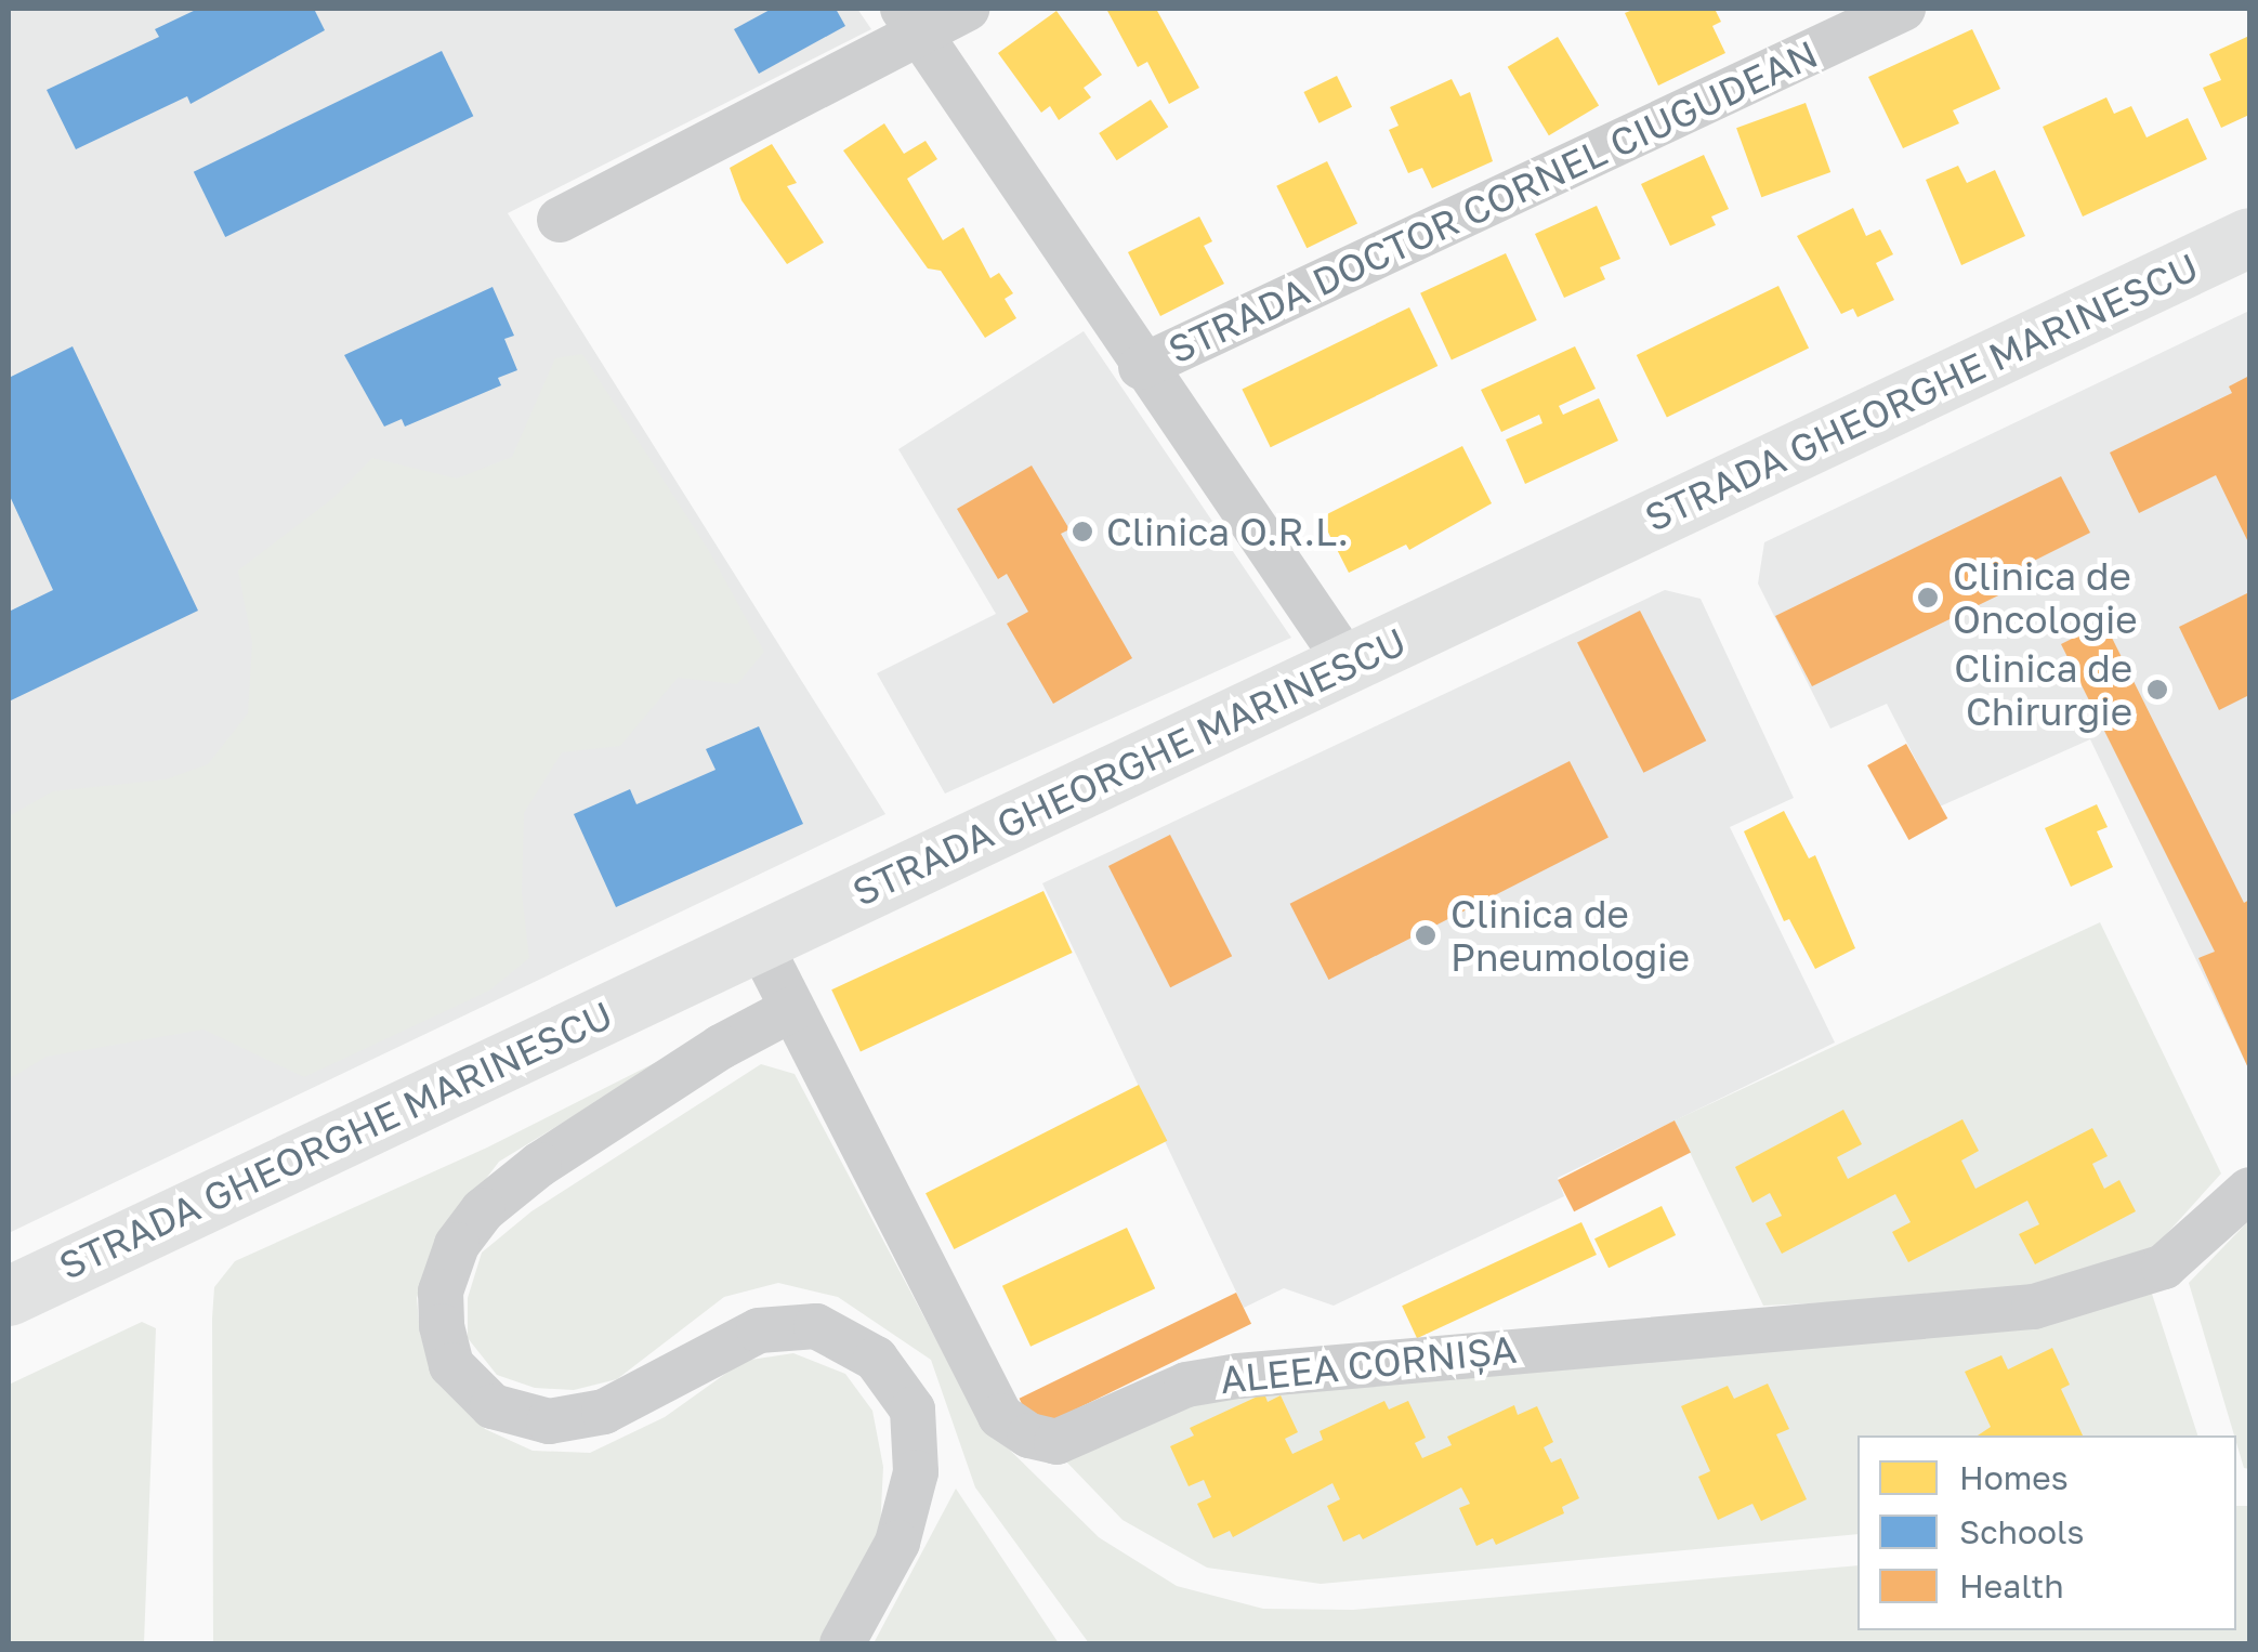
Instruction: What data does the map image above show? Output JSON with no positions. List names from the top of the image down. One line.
{"streets":{"main road":["STRADA GHEORGHE MARINESCU"],"street":["STRADA DOCTOR CORNEL CIUGUDEAN","ALEEA CORNIȘA"]},"crossings":[["STRADA GHEORGHE MARINESCU","ALEEA CORNIȘA"]],"places":["Clinica O.R.L.","Clinica de Oncologie","Clinica de Chirurgie","Clinica de Pneumologie"],"legend":["Homes","Schools","Health"]}
